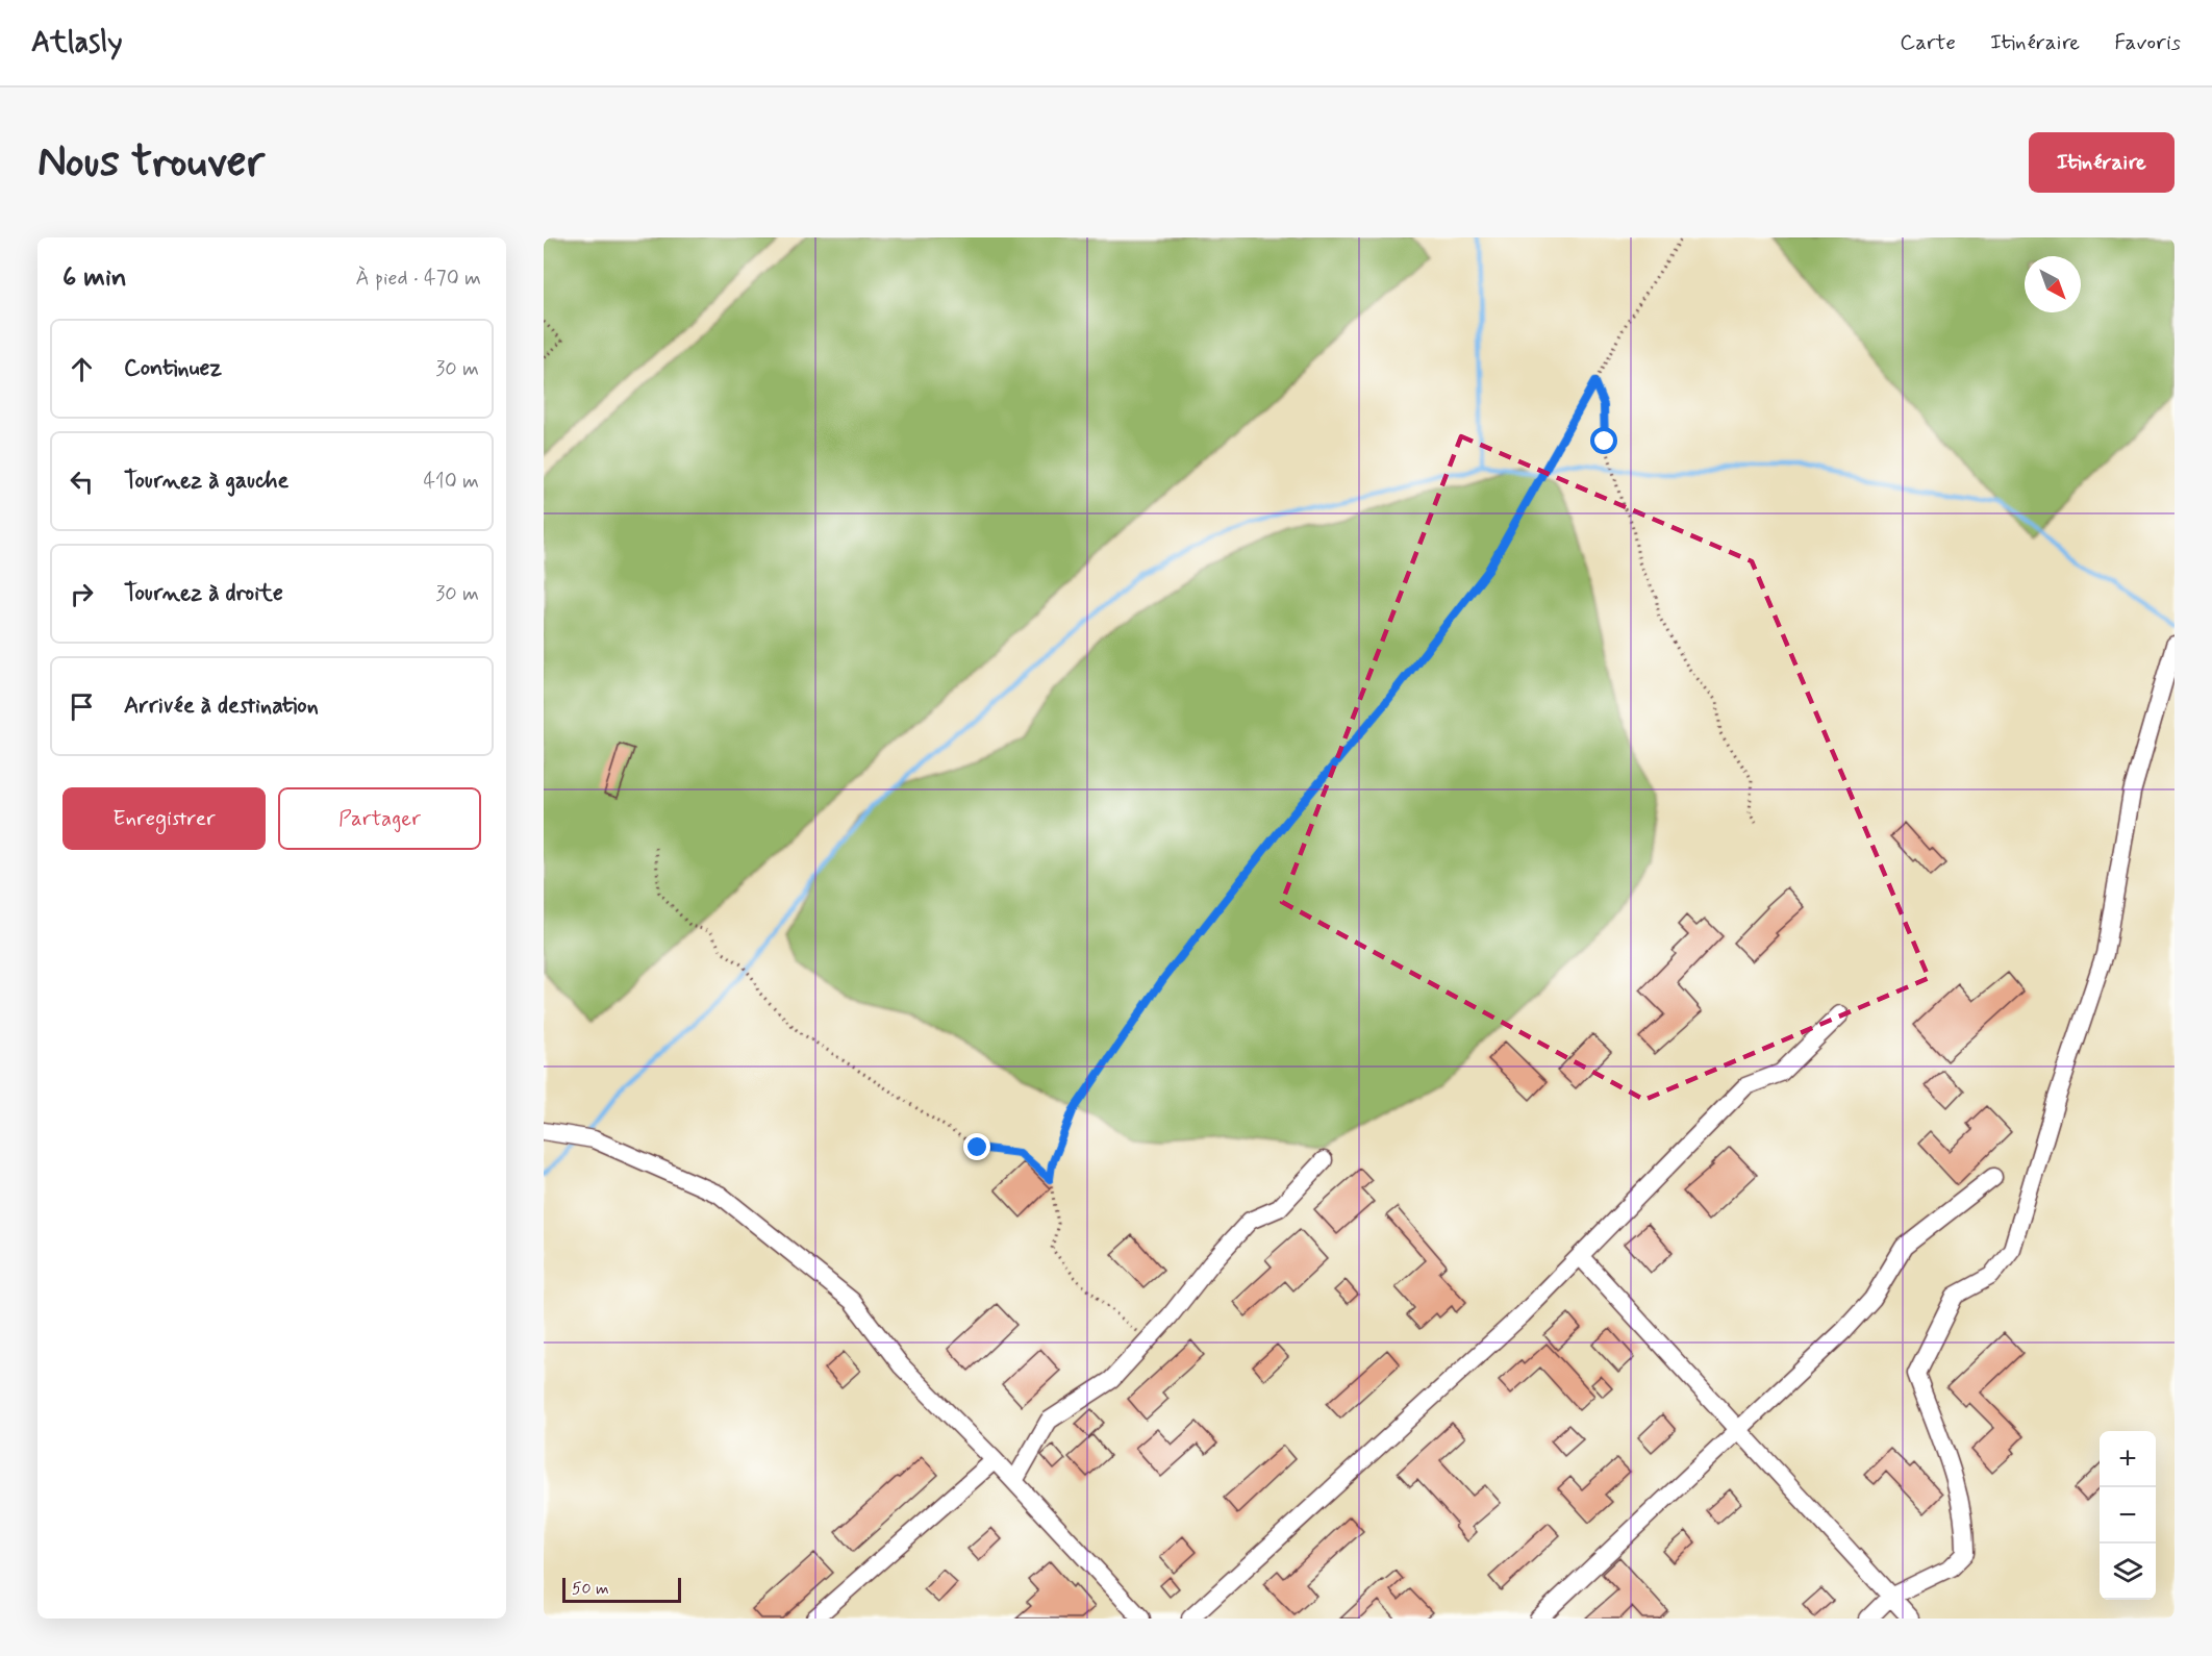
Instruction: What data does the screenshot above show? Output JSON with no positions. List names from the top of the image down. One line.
{"scale_bar":"50 m","north":"bottom right","page":{"header":"Atlasly","nav":["Carte","Itinéraire","Favoris"],"buttons":["Itinéraire",["Enregistrer","Partager"]],"title":"Nous trouver","heading":["6 min","À pied · 470 m"],"list":[["Continuez","30 m"],["Tournez à gauche","410 m"],["Tournez à droite","30 m"],"Arrivée à destination"],"map_buttons":["+","−"],"scale":"50 m"}}
